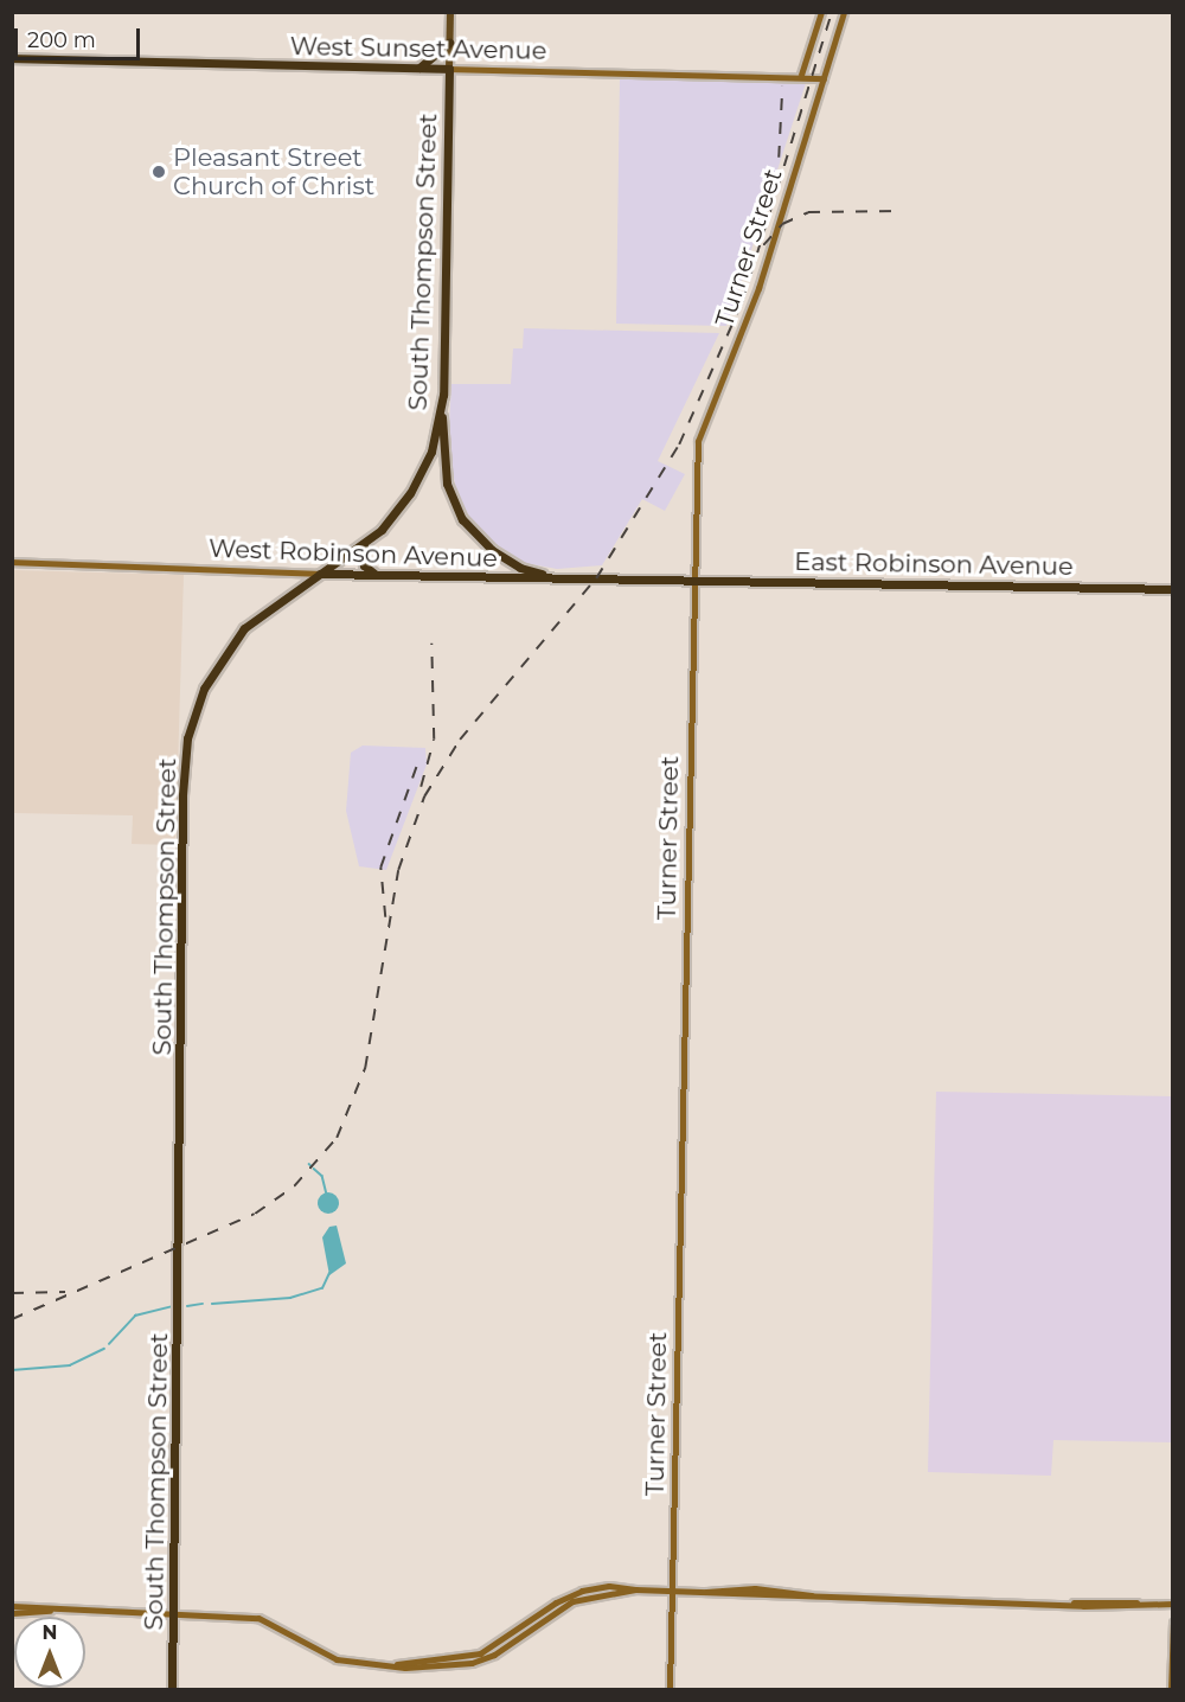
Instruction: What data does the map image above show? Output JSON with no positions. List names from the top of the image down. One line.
{"streets":{"highway":["West Sunset Avenue","South Thompson Street","West Robinson Avenue","East Robinson Avenue"],"street":["Turner Street"]},"crossings":[["West Sunset Avenue","Turner Street"],["West Sunset Avenue","South Thompson Street"],["Turner Street","West Robinson Avenue"],["Turner Street","East Robinson Avenue"],["South Thompson Street","West Robinson Avenue"],["West Robinson Avenue","East Robinson Avenue"]],"places":["Pleasant Street Church of Christ"],"scale_bar":"200 m","north":"top"}
